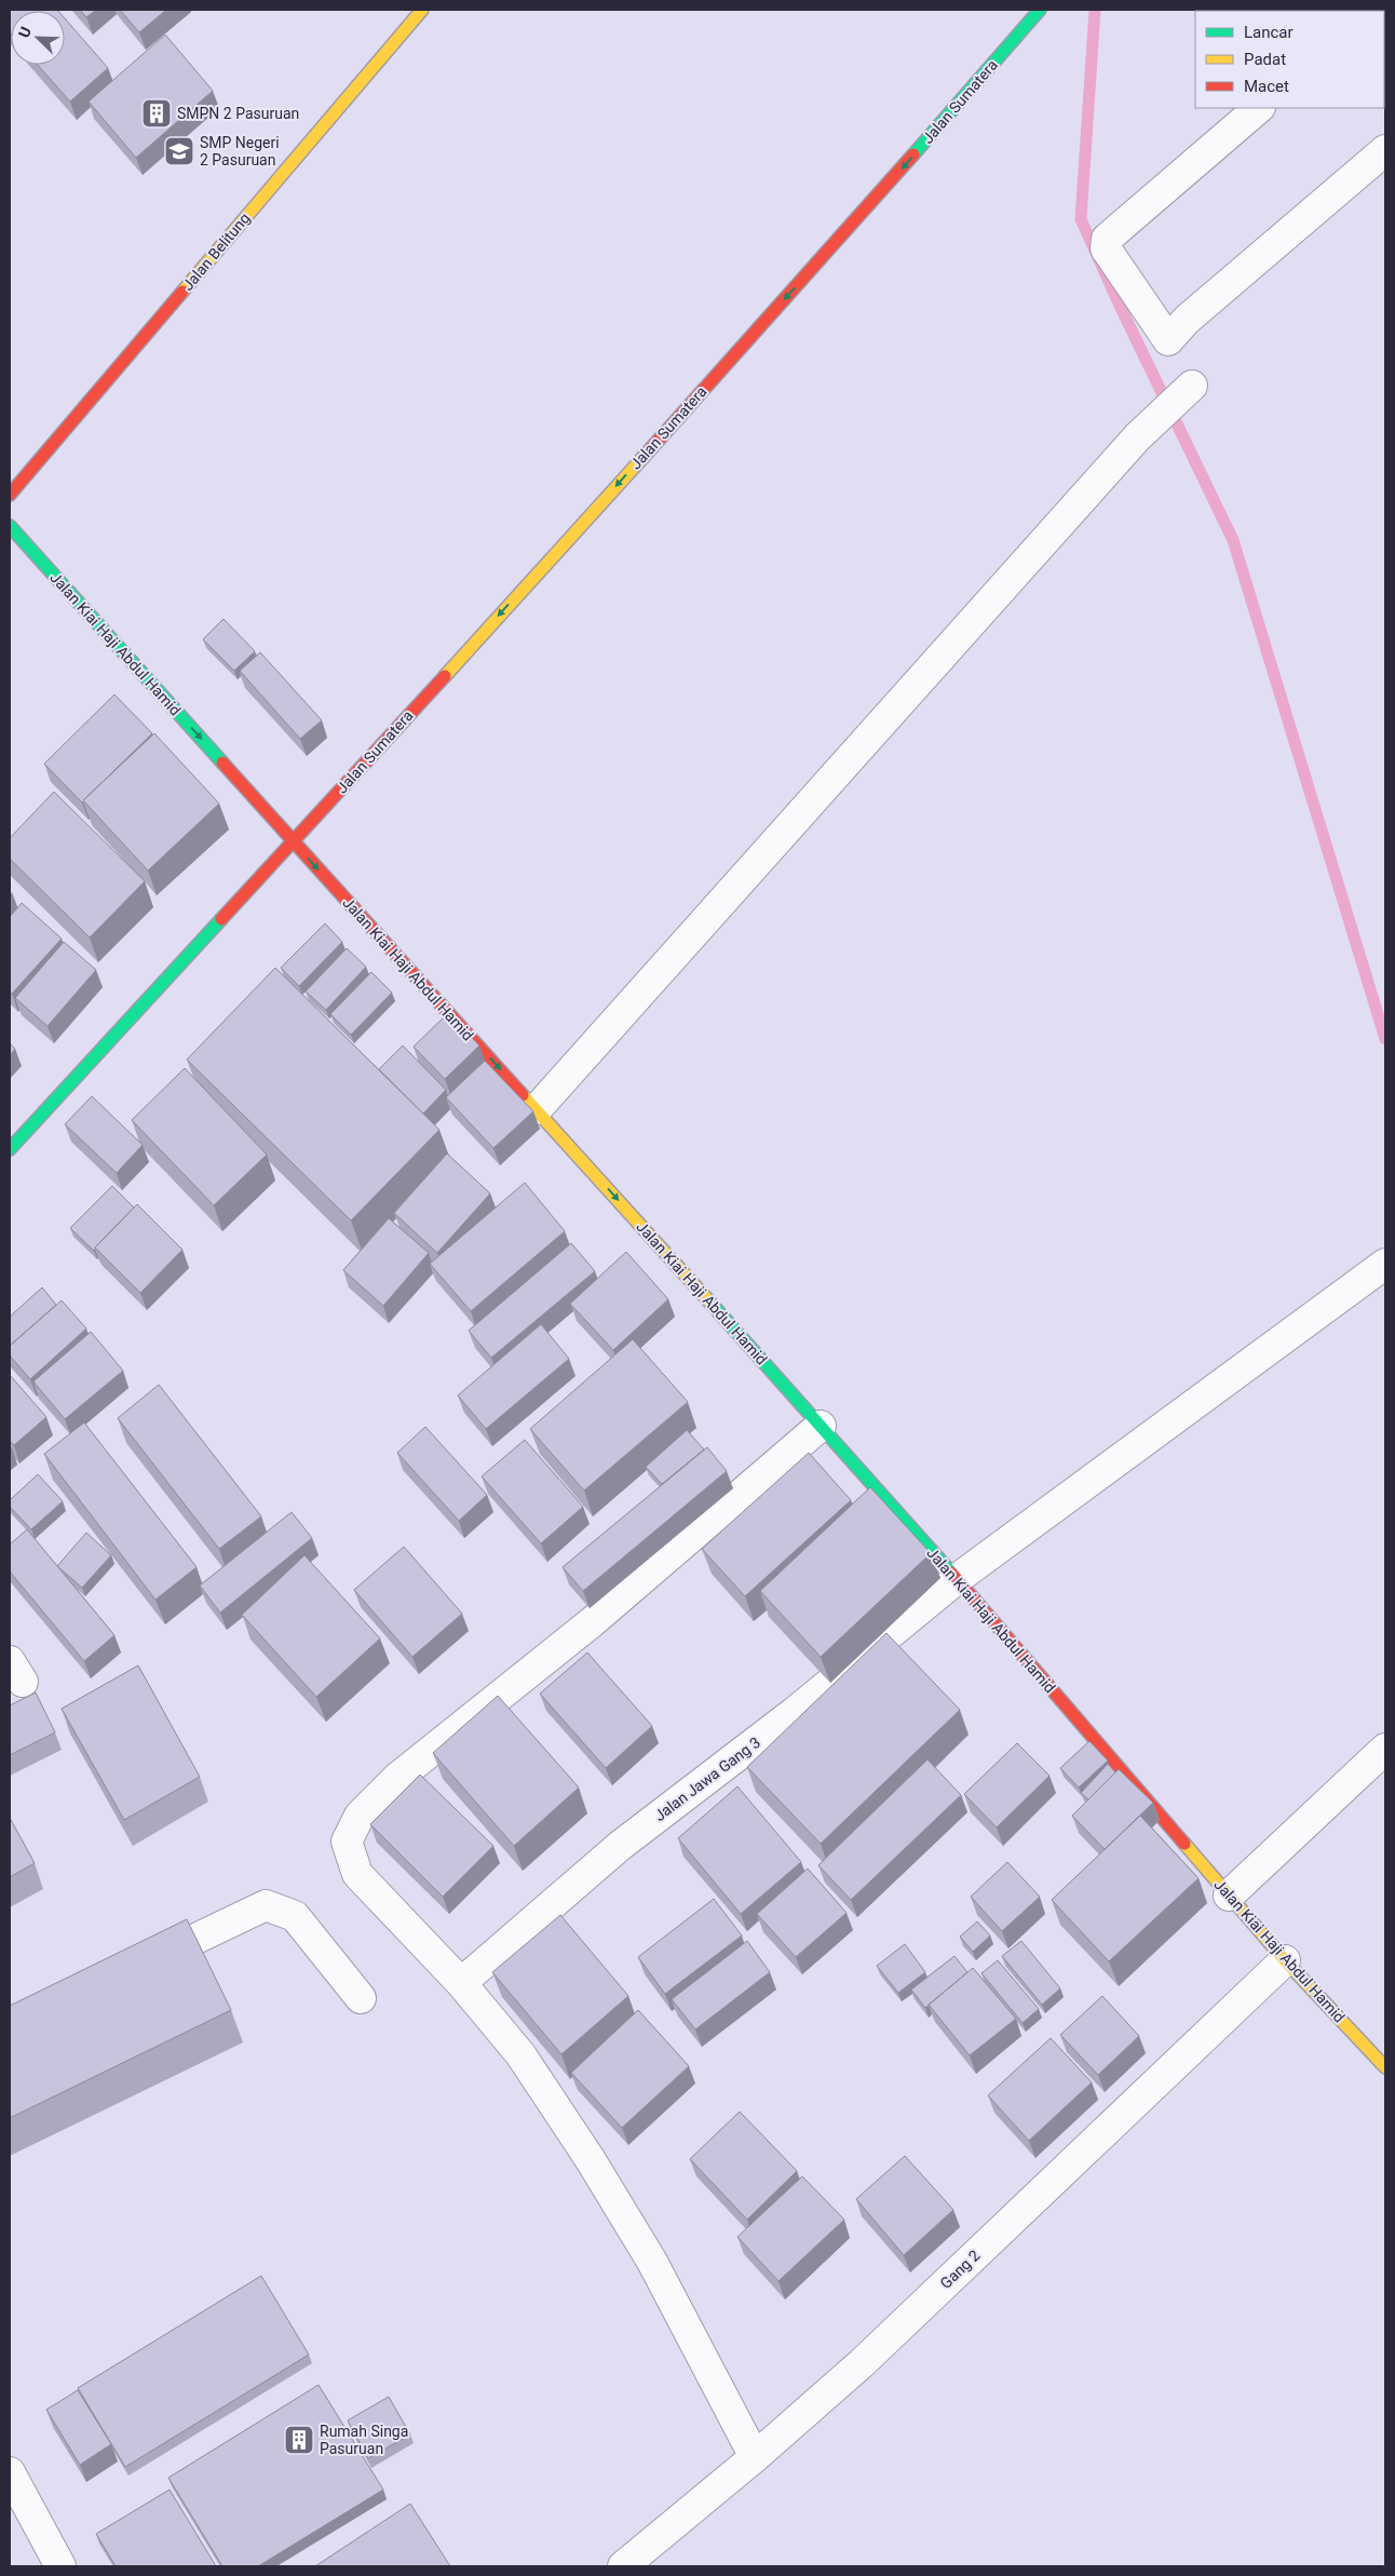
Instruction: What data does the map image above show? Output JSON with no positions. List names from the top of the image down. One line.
{"streets":{"street":["Jalan Sumatera","Jalan Belitung","Jalan Kiai Haji Abdul Hamid","Jalan Jawa Gang 3","Gang 2"]},"crossings":[["Jalan Sumatera","Jalan Kiai Haji Abdul Hamid"],["Jalan Kiai Haji Abdul Hamid","Jalan Jawa Gang 3"],["Jalan Kiai Haji Abdul Hamid","Gang 2"]],"one_way":["Jalan Sumatera","Jalan Kiai Haji Abdul Hamid"],"places":{"building":["SMPN 2 Pasuruan","Rumah Singa Pasuruan"],"school or university":["SMP Negeri 2 Pasuruan"]},"legend":["Lancar","Padat","Macet"],"north":"top left"}
